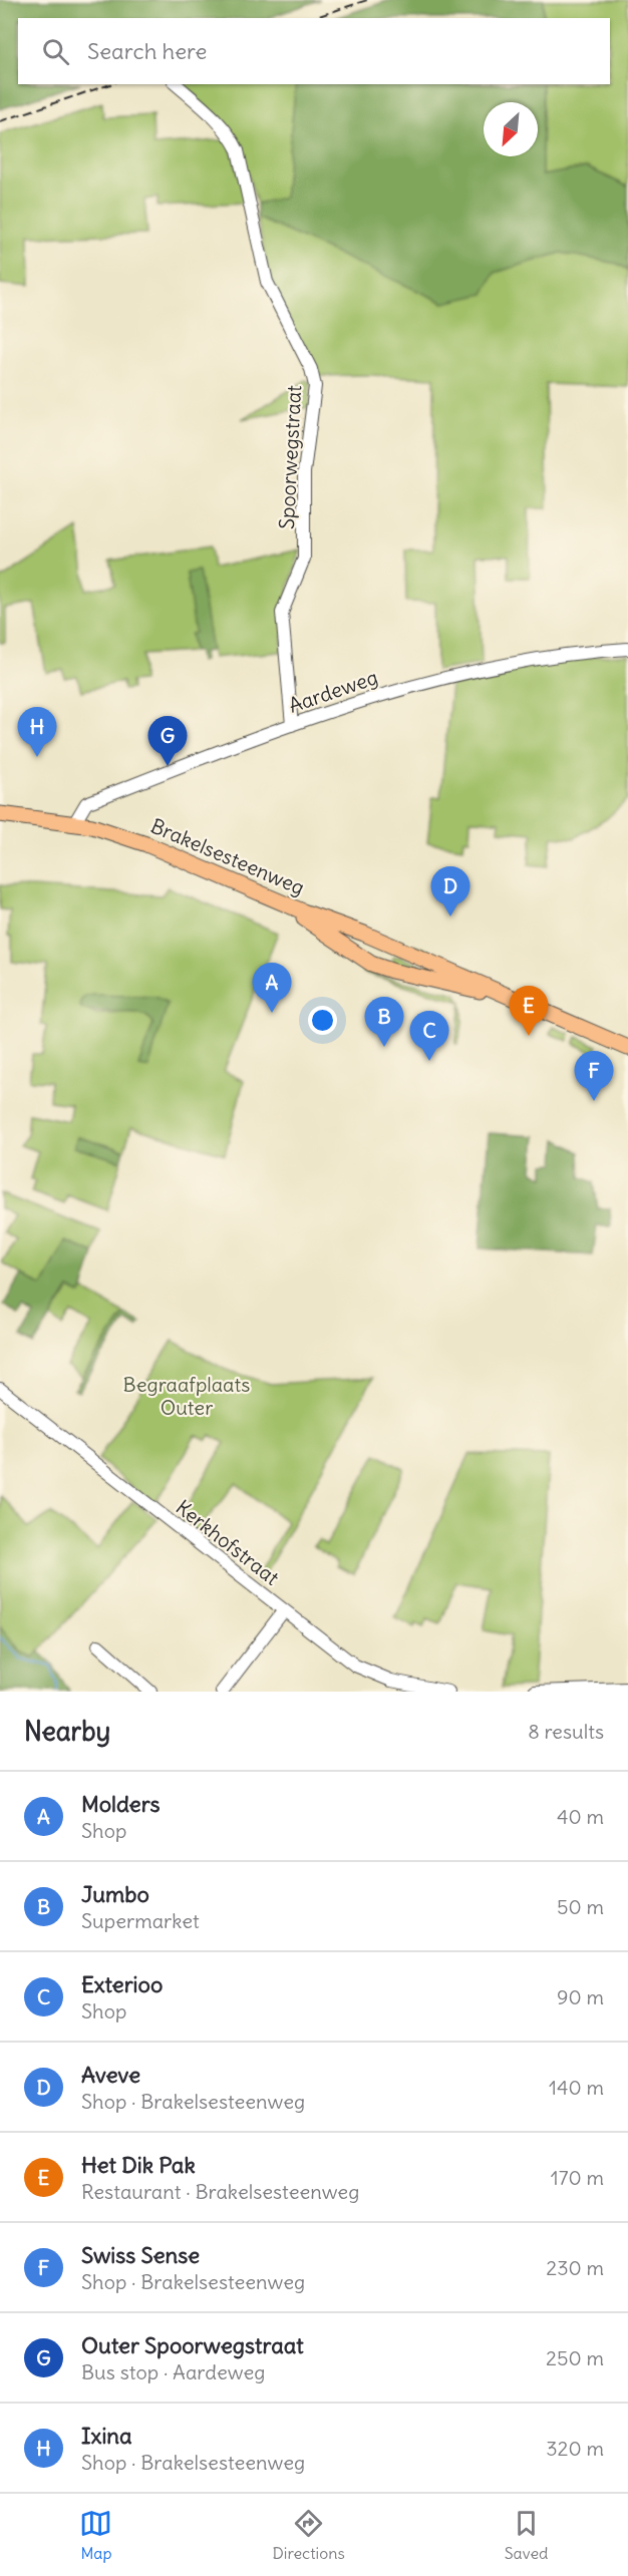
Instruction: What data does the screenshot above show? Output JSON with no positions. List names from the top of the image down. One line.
{"streets":{"main road":["Brakelsesteenweg"],"street":["Spoorwegstraat","Aardeweg","Kerkhofstraat"]},"crossings":[["Spoorwegstraat","Aardeweg"],["Aardeweg","Brakelsesteenweg"]],"parks":["Begraafplaats Outer"],"north":"bottom left","page":{"search":"Search here","pins":["H","G","D","A","E","B","C","F"],"heading":["Nearby","8 results"],"list":[{"mark":"A","name":"Molders","note":"Shop","value":"40 m"},{"mark":"B","name":"Jumbo","note":"Supermarket","value":"50 m"},{"mark":"C","name":"Exterioo","note":"Shop","value":"90 m"},{"mark":"D","name":"Aveve","note":"Shop · Brakelsesteenweg","value":"140 m"},{"mark":"E","name":"Het Dik Pak","note":"Restaurant · Brakelsesteenweg","value":"170 m"},{"mark":"F","name":"Swiss Sense","note":"Shop · Brakelsesteenweg","value":"230 m"},{"mark":"G","name":"Outer Spoorwegstraat","note":"Bus stop · Aardeweg","value":"250 m"},{"mark":"H","name":"Ixina","note":"Shop · Brakelsesteenweg","value":"320 m"}],"nav":["Map","Directions","Saved"]}}
